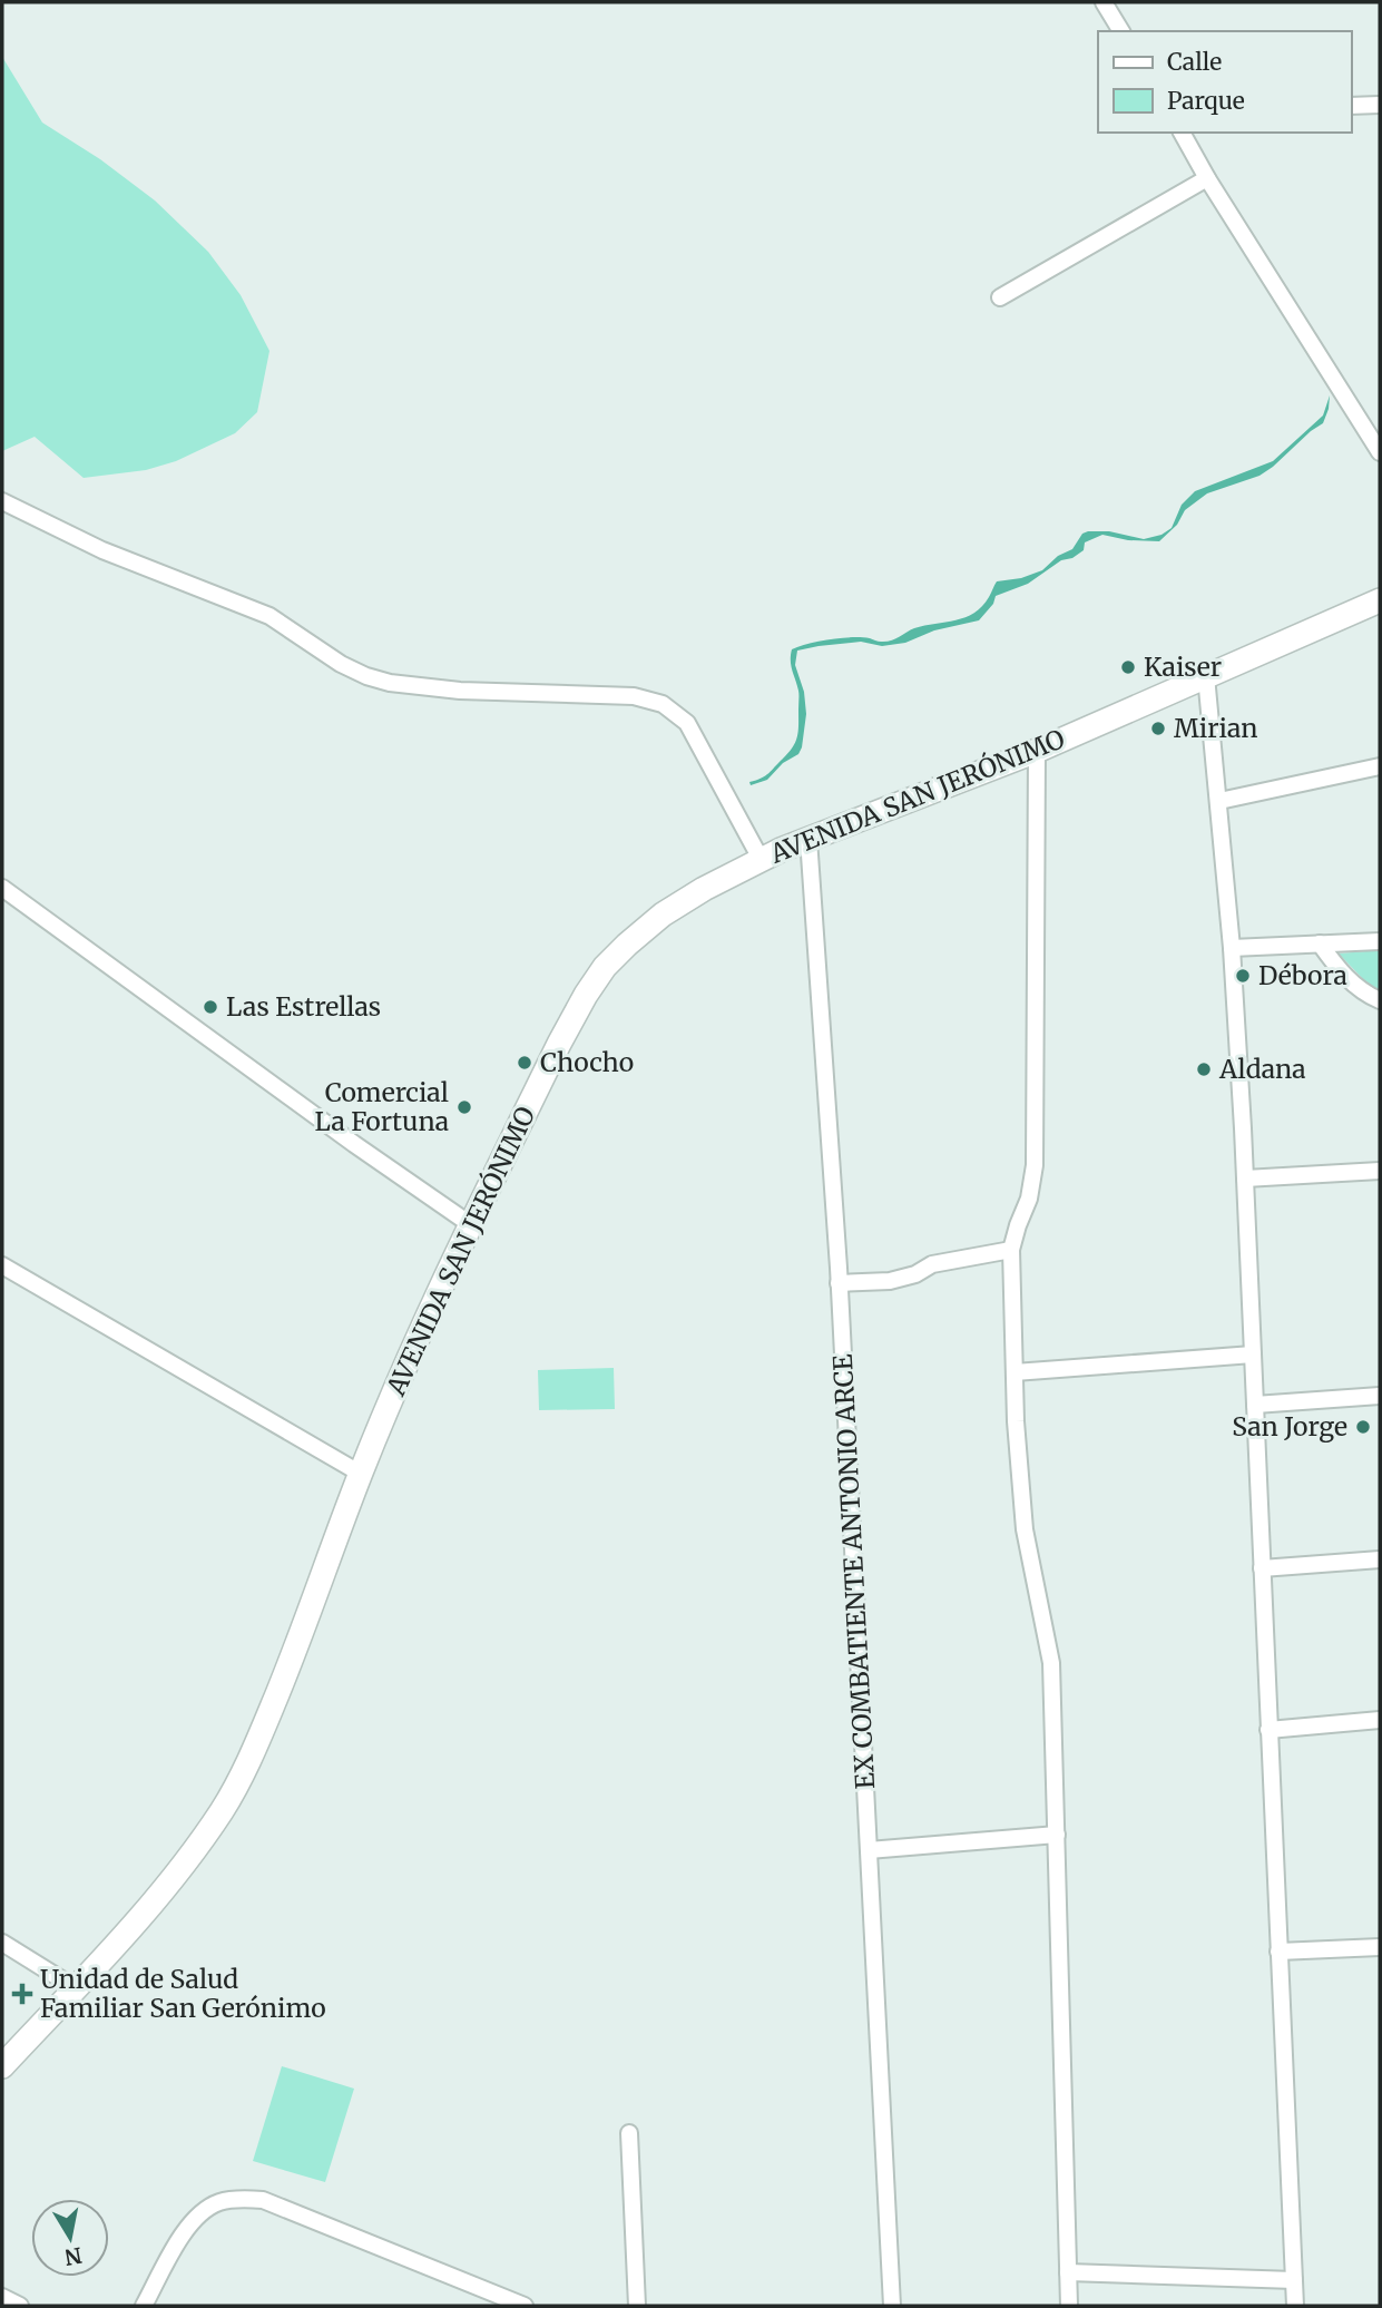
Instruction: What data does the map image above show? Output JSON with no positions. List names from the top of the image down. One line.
{"streets":{"street":["AVENIDA SAN JERÓNIMO","EX COMBATIENTE ANTONIO ARCE"]},"crossings":[["AVENIDA SAN JERÓNIMO","EX COMBATIENTE ANTONIO ARCE"]],"places":{"other":["Kaiser","Mirian","Débora","Las Estrellas","Chocho","Aldana","Comercial La Fortuna","San Jorge"],"health":["Unidad de Salud Familiar San Gerónimo"]},"legend":["Calle","Parque"],"north":"bottom"}
